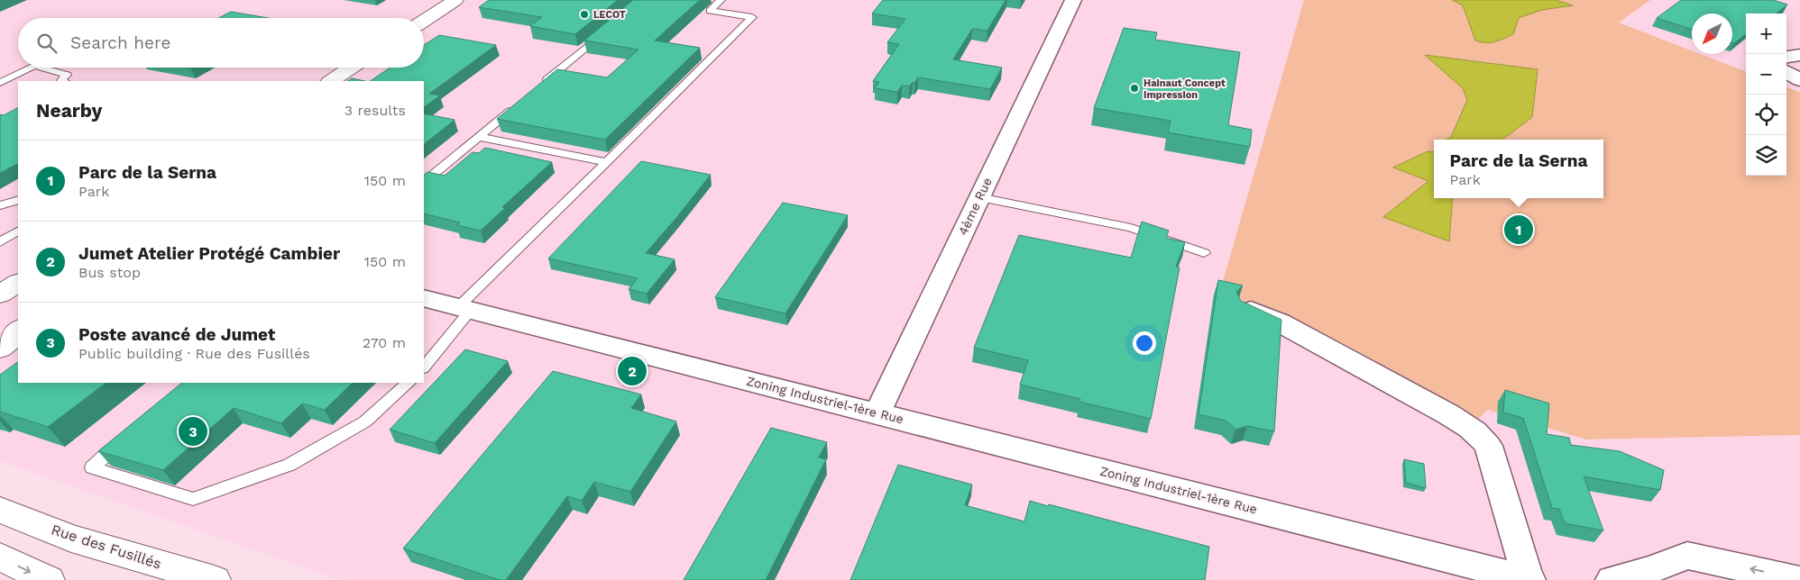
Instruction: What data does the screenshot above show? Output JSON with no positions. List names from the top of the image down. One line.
{"streets":{"main road":["Rue des Fusillés"],"street":["4ème Rue","Zoning Industriel-1ère Rue"]},"crossings":[["4ème Rue","Zoning Industriel-1ère Rue"]],"places":["LECOT","Hainaut Concept Impression"],"north":"bottom left","page":{"map_buttons":["+","−"],"search":"Search here","heading":["Nearby","3 results"],"popup":["Parc de la Serna","Park"],"list":[{"mark":"1","name":"Parc de la Serna","note":"Park","value":"150 m"},{"mark":"2","name":"Jumet Atelier Protégé Cambier","note":"Bus stop","value":"150 m"},{"mark":"3","name":"Poste avancé de Jumet","note":"Public building · Rue des Fusillés","value":"270 m"}],"pins":["1","2","3"]}}
